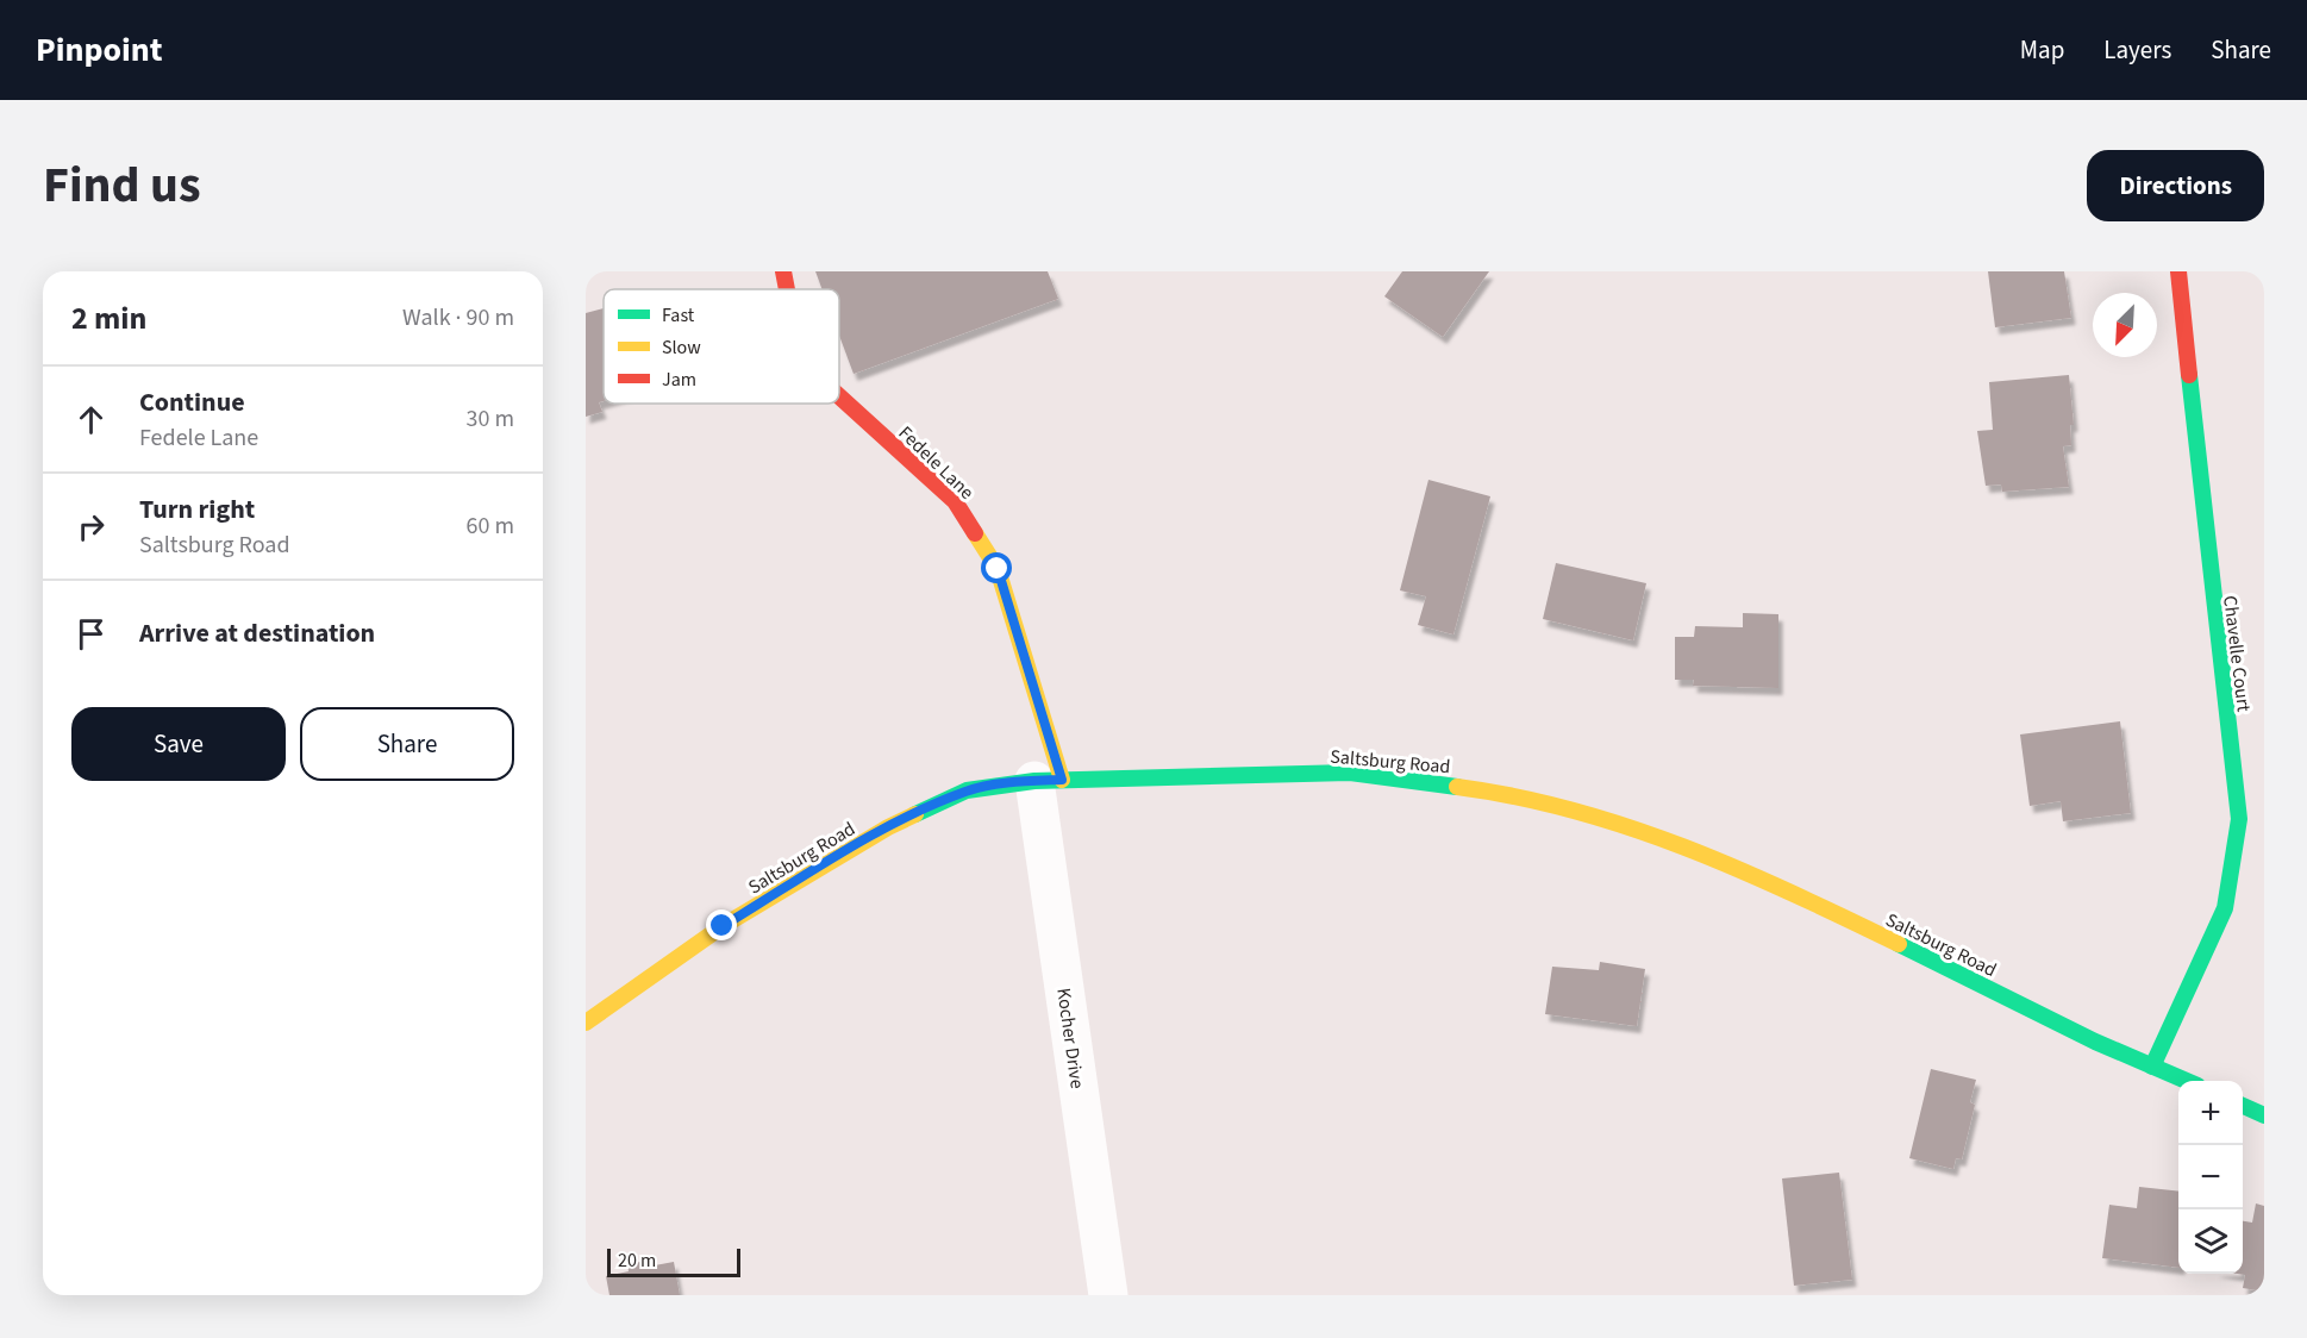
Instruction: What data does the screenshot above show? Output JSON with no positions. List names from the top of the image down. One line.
{"streets":{"main road":["Fedele Lane","Chavelle Court","Saltsburg Road"],"street":["Kocher Drive"]},"crossings":[["Fedele Lane","Saltsburg Road"],["Fedele Lane","Kocher Drive"],["Chavelle Court","Saltsburg Road"],["Saltsburg Road","Kocher Drive"]],"legend":["Fast","Slow","Jam"],"scale_bar":"20 m","north":"bottom left","page":{"header":"Pinpoint","nav":["Map","Layers","Share"],"title":"Find us","buttons":["Directions",["Save","Share"]],"heading":["2 min","Walk · 90 m"],"list":[["Continue","Fedele Lane","30 m"],["Turn right","Saltsburg Road","60 m"],"Arrive at destination"],"map_buttons":["+","−"],"scale":"20 m"}}
